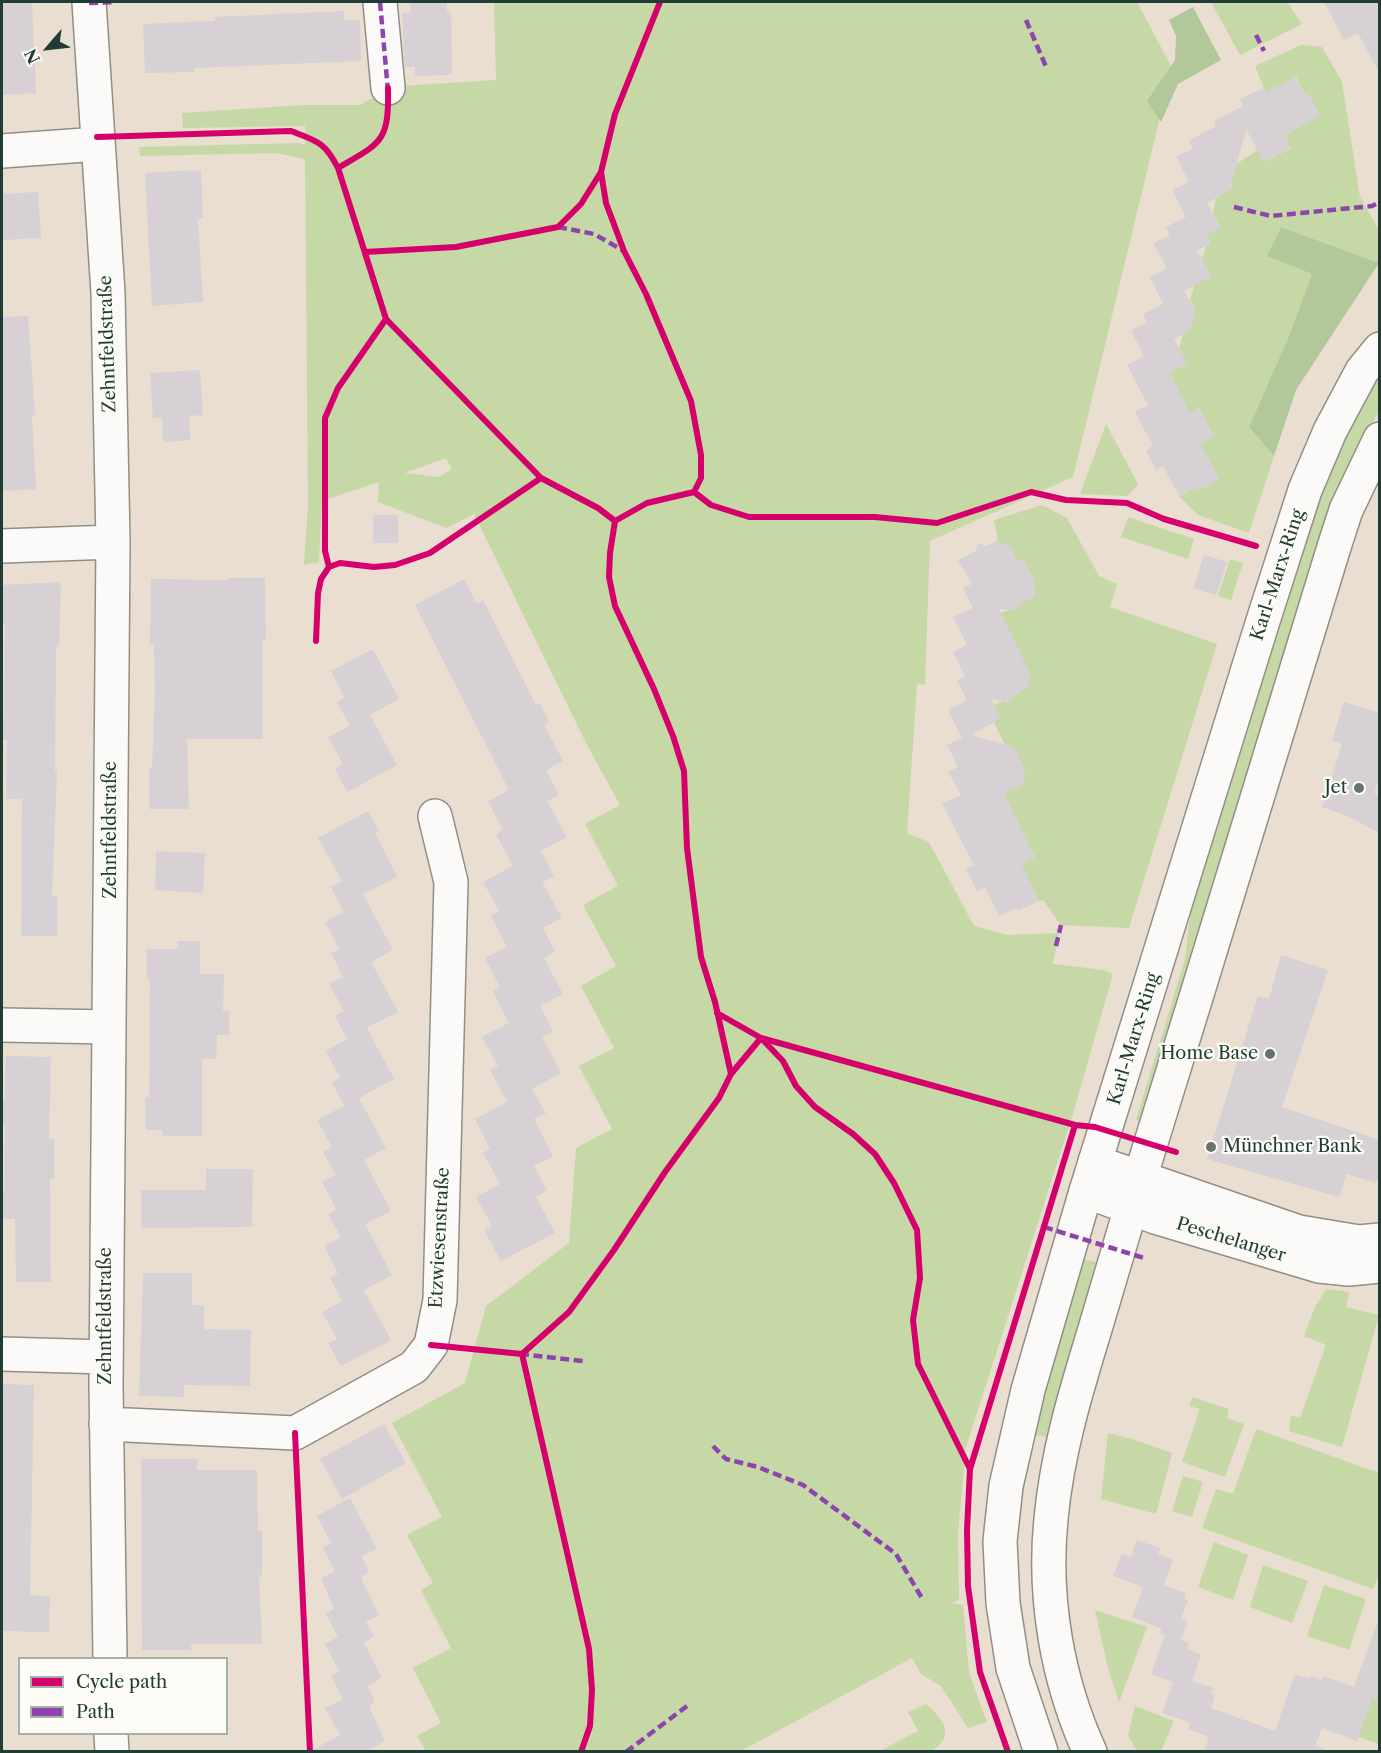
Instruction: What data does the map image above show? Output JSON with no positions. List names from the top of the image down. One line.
{"streets":{"street":["Zehntfeldstraße","Karl-Marx-Ring","Etzwiesenstraße","Peschelanger"]},"crossings":[["Zehntfeldstraße","Etzwiesenstraße"],["Karl-Marx-Ring","Peschelanger"]],"places":["Jet","Home Base","Münchner Bank"],"legend":["Cycle path","Path"],"north":"bottom left"}
